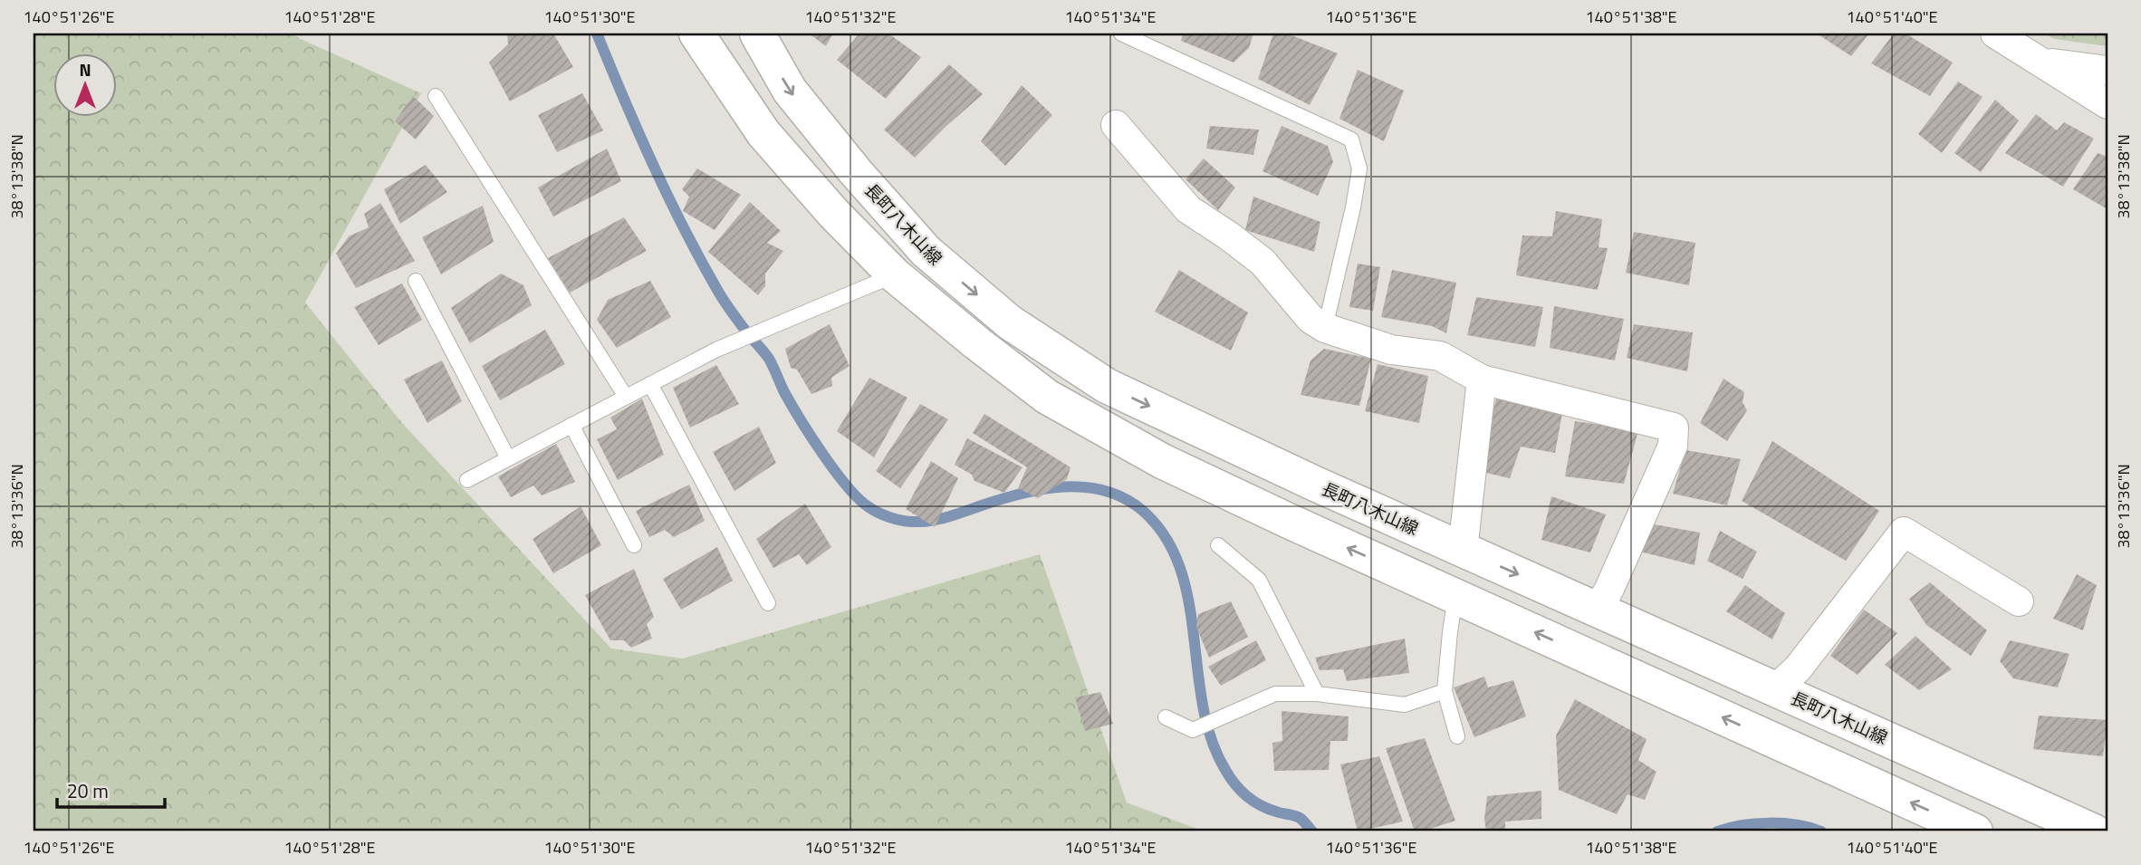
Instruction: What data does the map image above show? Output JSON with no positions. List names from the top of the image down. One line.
{"streets":{"street":["長町八木山線"]},"scale_bar":"20 m","north":"top","coordinates":["140°51'26\"E","140°51'28\"E","140°51'30\"E","140°51'32\"E","140°51'34\"E","140°51'36\"E","140°51'38\"E","140°51'40\"E","38°13'38\"N","38°13'36\"N"]}
